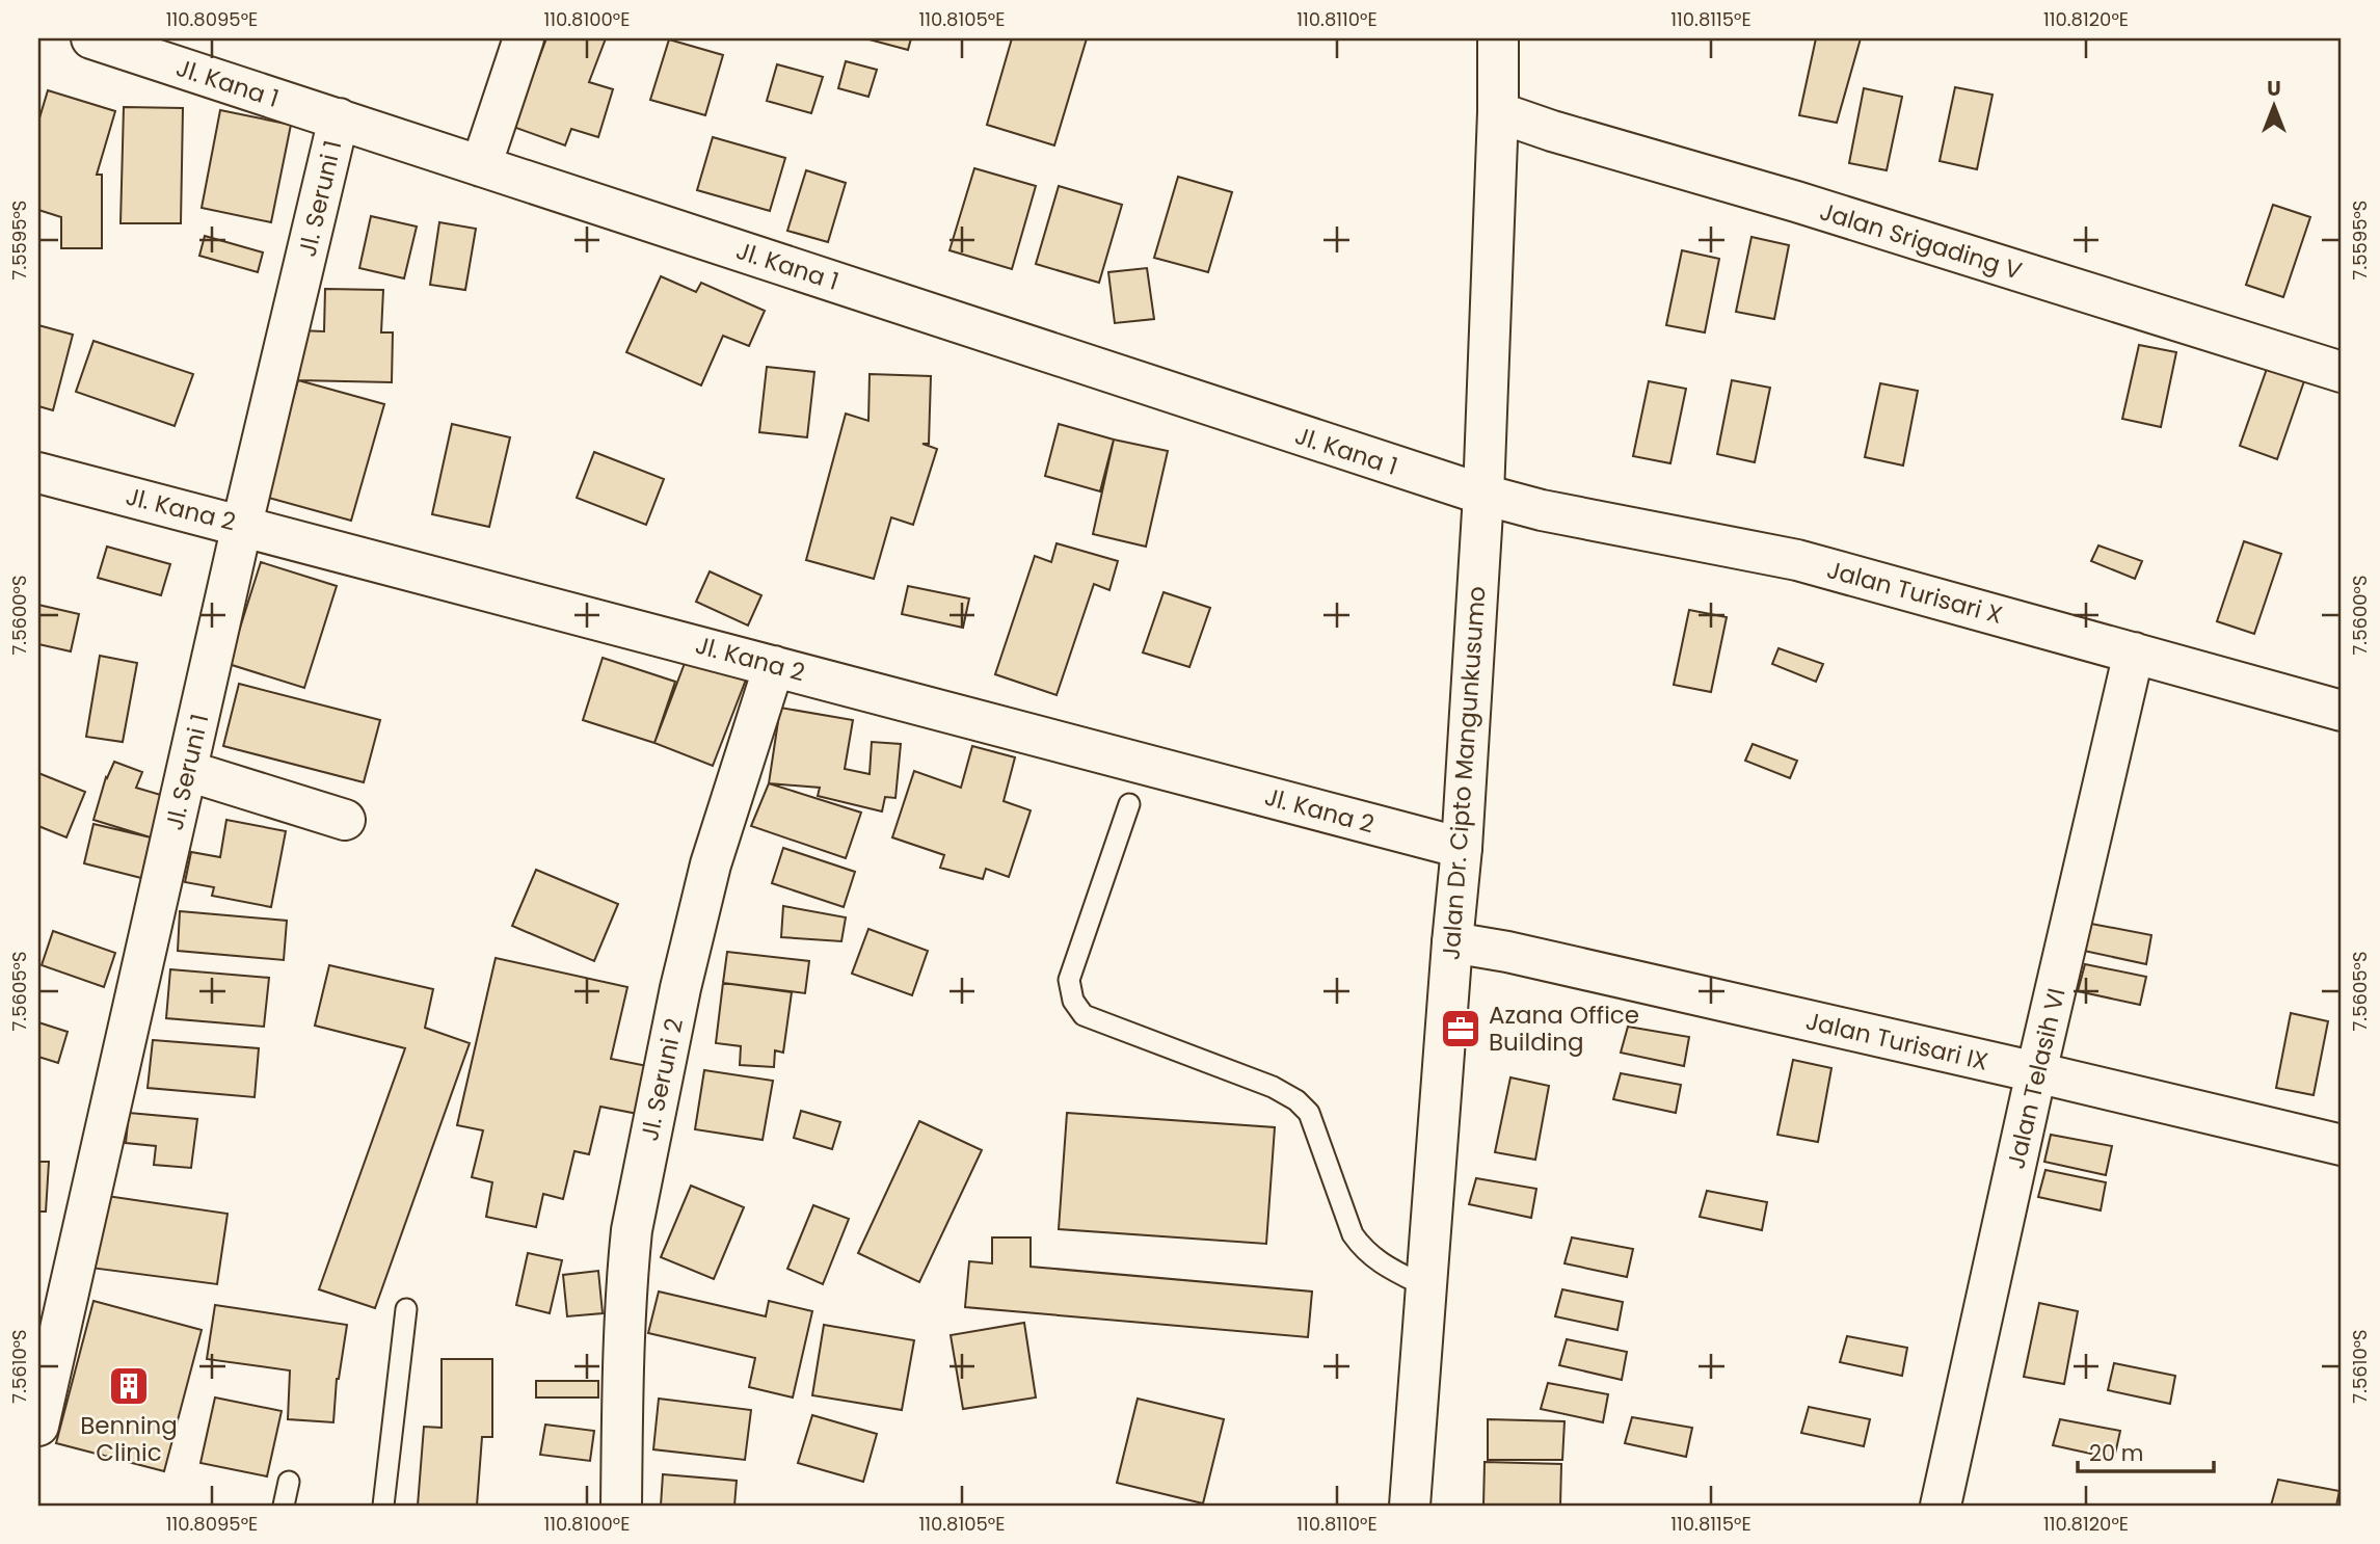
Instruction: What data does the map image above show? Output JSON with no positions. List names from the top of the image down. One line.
{"streets":{"street":["Jl. Kana 1","Jl. Seruni 1","Jalan Srigading V","Jl. Kana 2","Jalan Turisari X","Jalan Dr. Cipto Mangunkusumo","Jalan Turisari IX","Jalan Telasih VI","Jl. Seruni 2"]},"crossings":[["Jl. Kana 1","Jl. Seruni 1"],["Jl. Kana 1","Jalan Turisari X"],["Jl. Kana 1","Jalan Dr. Cipto Mangunkusumo"],["Jl. Seruni 1","Jl. Kana 2"],["Jalan Srigading V","Jalan Dr. Cipto Mangunkusumo"],["Jl. Kana 2","Jalan Dr. Cipto Mangunkusumo"],["Jl. Kana 2","Jl. Seruni 2"],["Jalan Turisari X","Jalan Dr. Cipto Mangunkusumo"],["Jalan Turisari X","Jalan Telasih VI"],["Jalan Dr. Cipto Mangunkusumo","Jalan Turisari IX"],["Jalan Turisari IX","Jalan Telasih VI"]],"places":{"office":["Azana Office Building"],"building":["Benning Clinic"]},"scale_bar":"20 m","north":"top","coordinates":["110.8095°E","110.8100°E","110.8105°E","110.8110°E","110.8115°E","110.8120°E","7.5595°S","7.5600°S","7.5605°S","7.5610°S"]}
